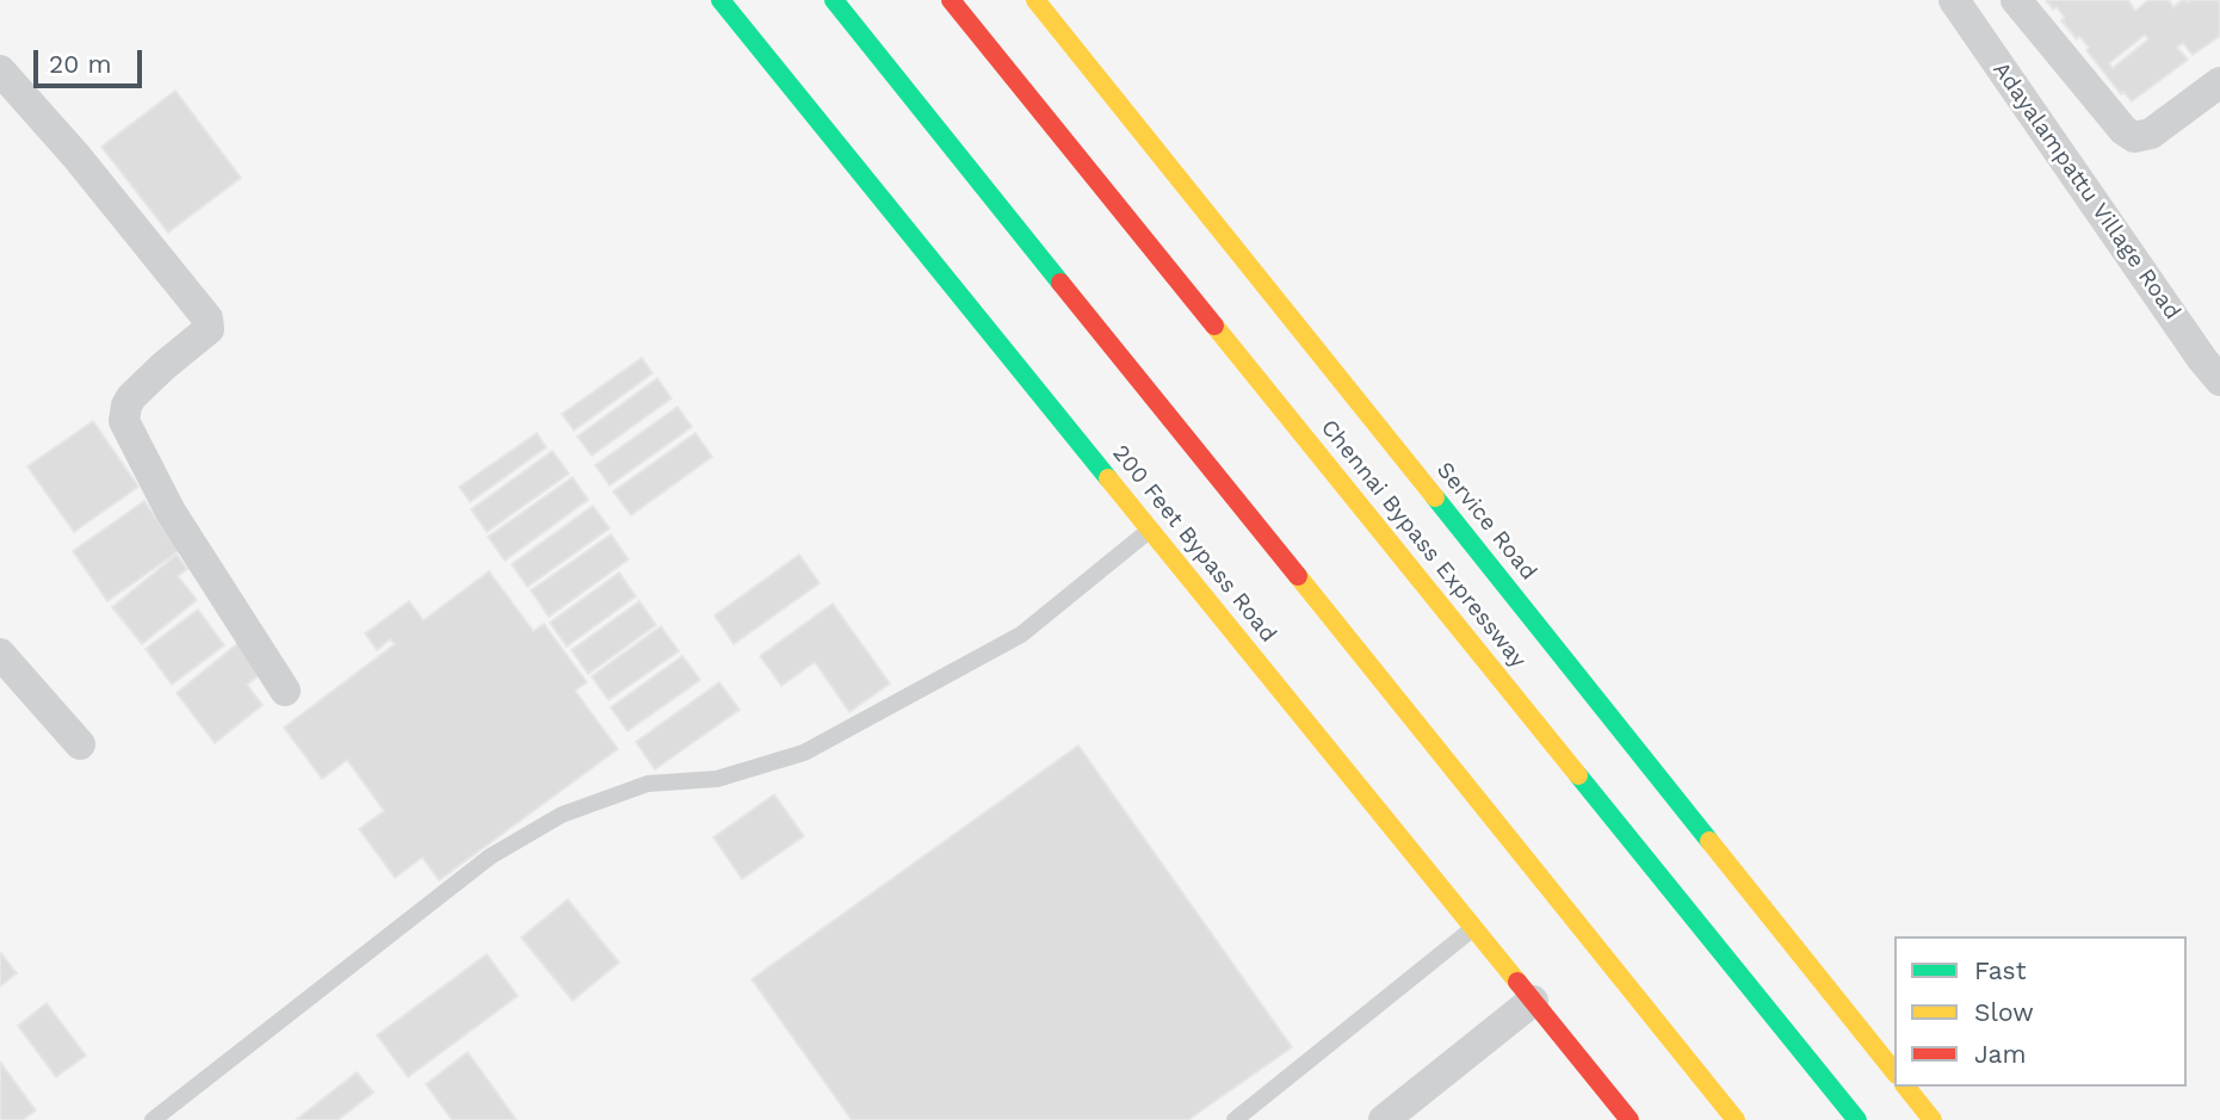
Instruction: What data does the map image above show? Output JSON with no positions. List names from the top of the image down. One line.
{"streets":{"main road":["Service Road","200 Feet Bypass Road","Chennai Bypass Expressway"],"street":["Adayalampattu Village Road"]},"legend":["Fast","Slow","Jam"],"scale_bar":"20 m"}
